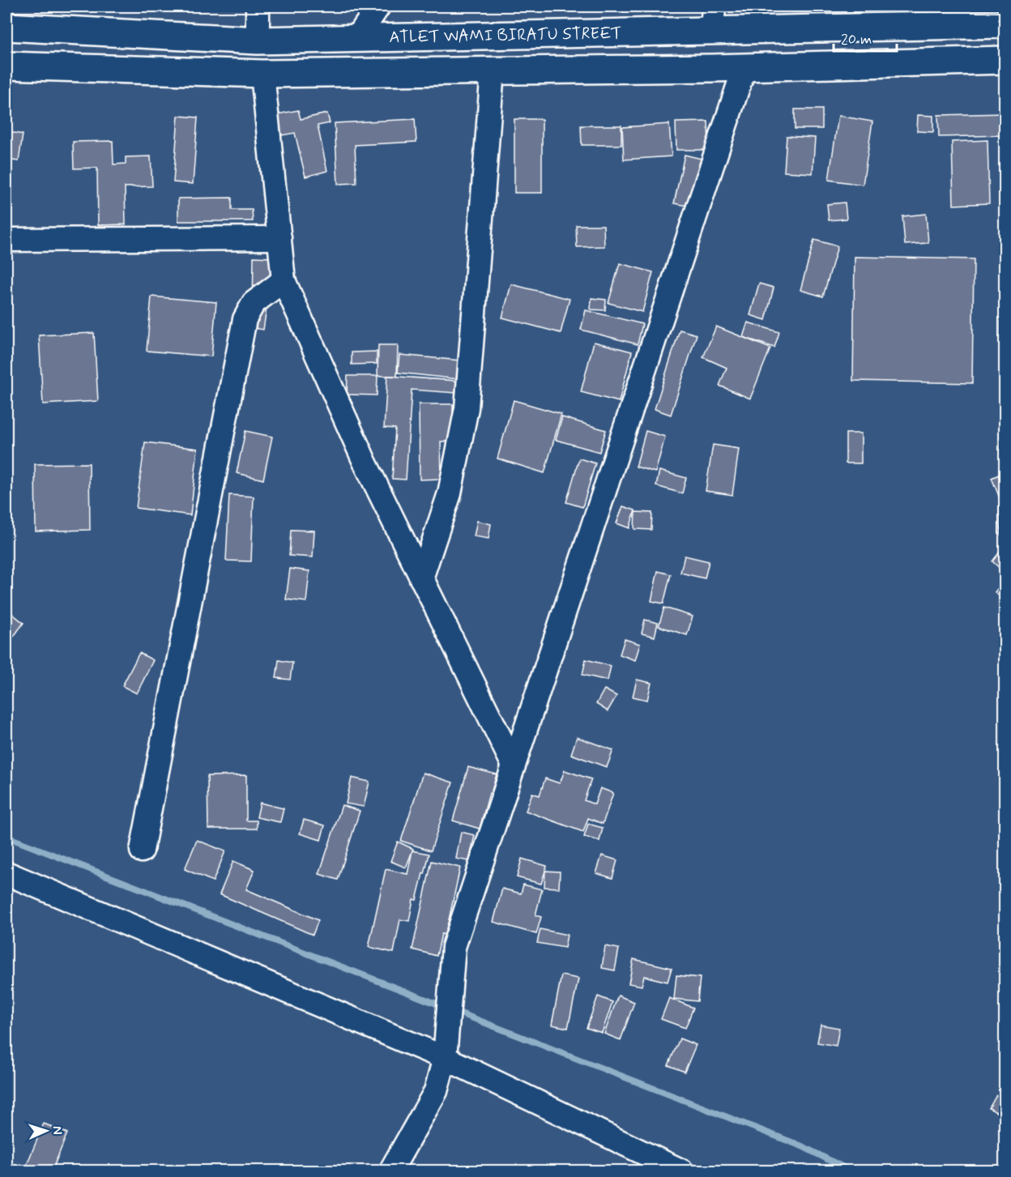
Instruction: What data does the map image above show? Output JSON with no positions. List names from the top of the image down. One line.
{"streets":{"main road":["ATLET WAMI BIRATU STREET"]},"scale_bar":"20 m","north":"right"}
